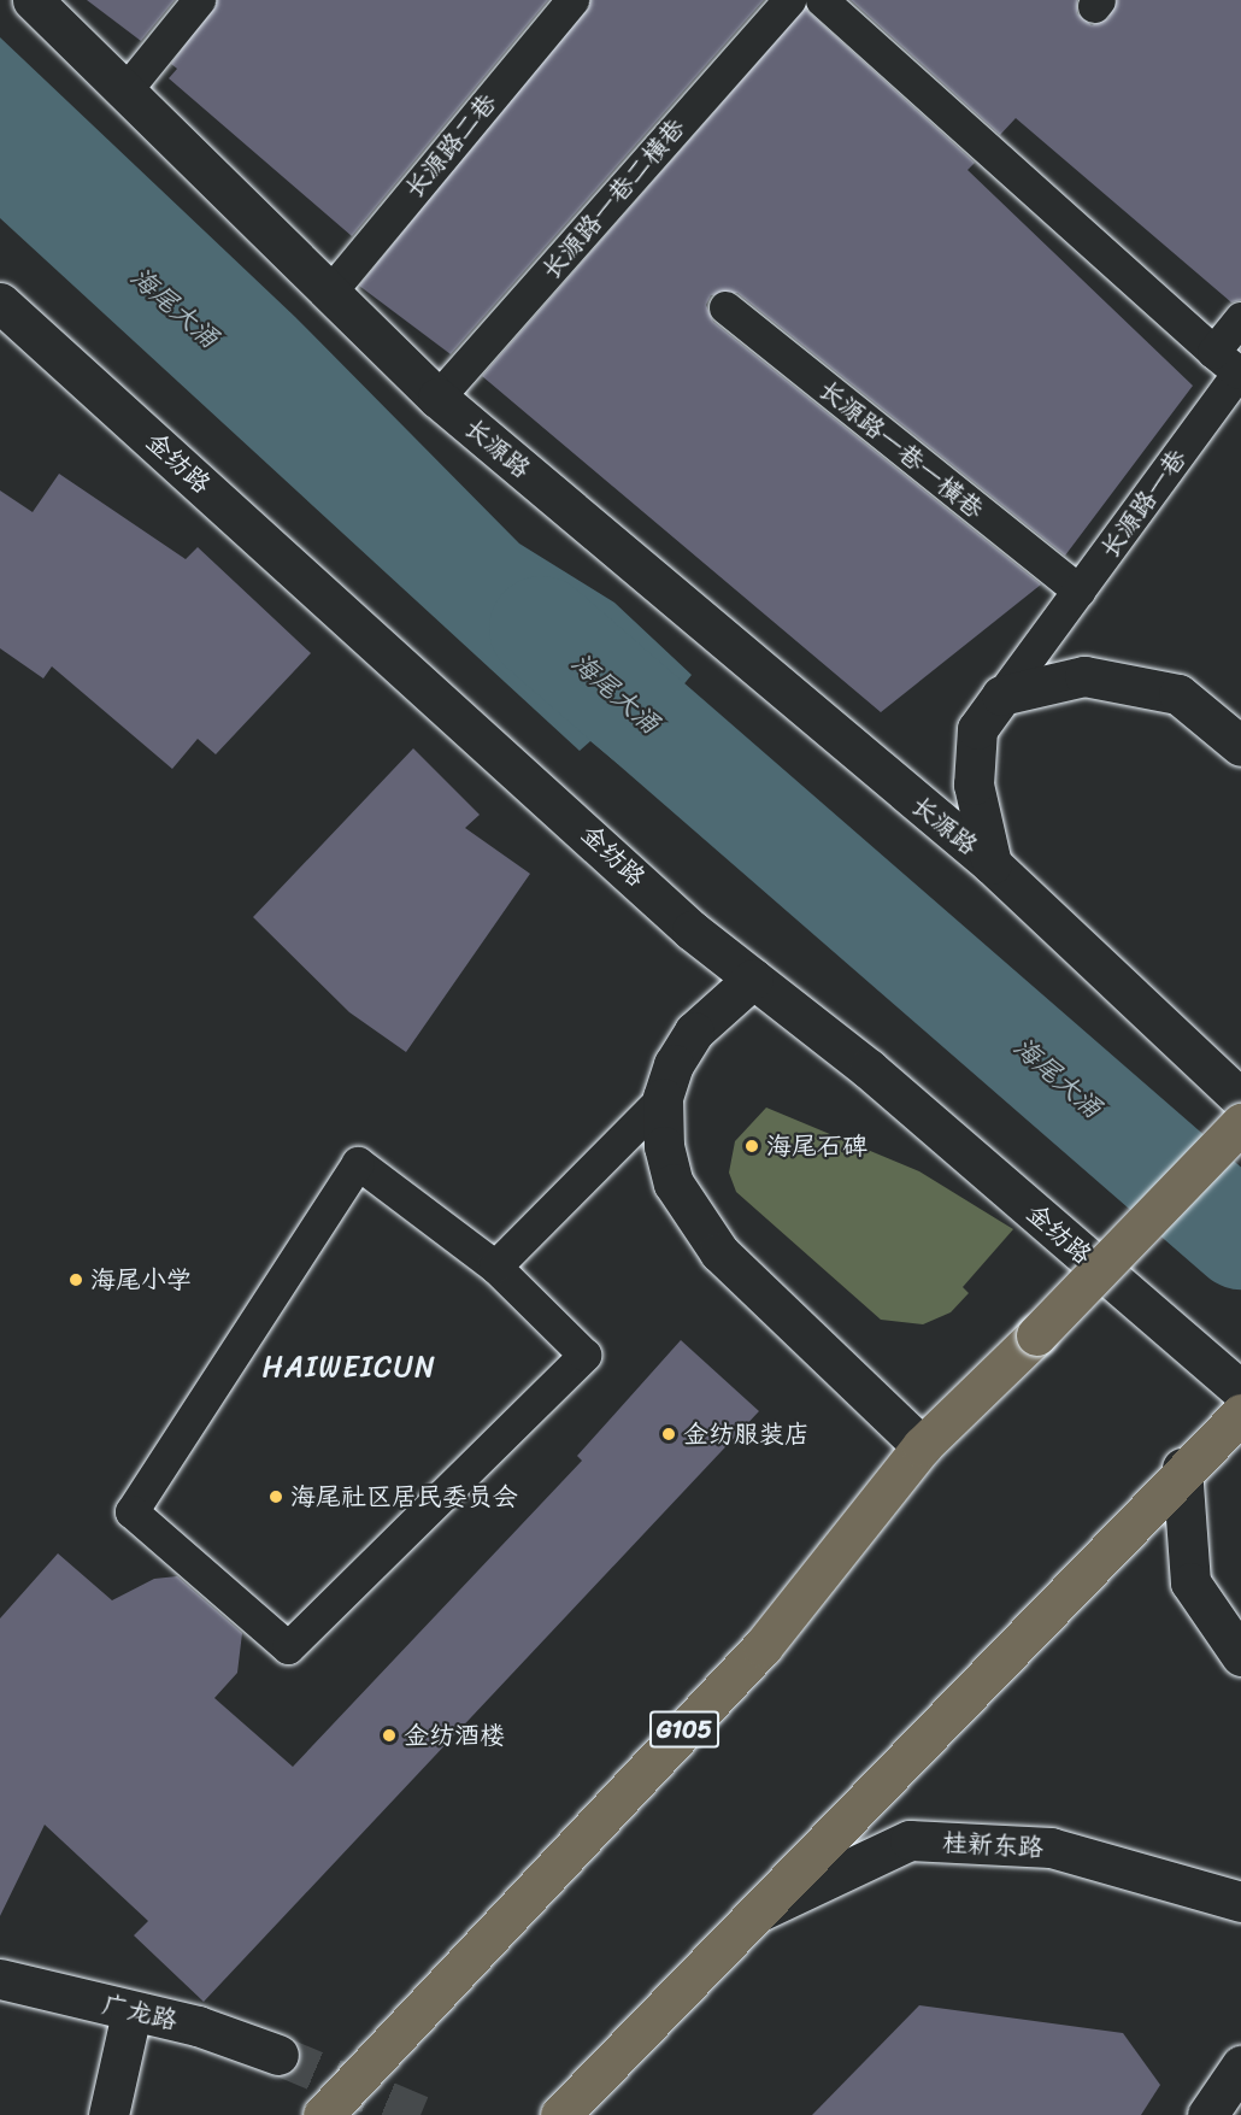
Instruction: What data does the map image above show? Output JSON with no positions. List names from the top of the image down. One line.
{"streets":{"highway":["G105"],"street":["长源路","金纺路","桂新东路","广龙路"],"lane":["长源路二巷","长源路一巷二横巷","长源路一巷一横巷","长源路一巷"]},"crossings":[["长源路二巷","长源路"],["长源路一巷二横巷","长源路"],["长源路","长源路一巷"],["长源路一巷一横巷","长源路一巷"]],"districts":["HAIWEICUN"],"water":["海尾大涌"],"places":["海尾石碑","海尾小学","金纺服装店","海尾社区居民委员会","金纺酒楼"]}
